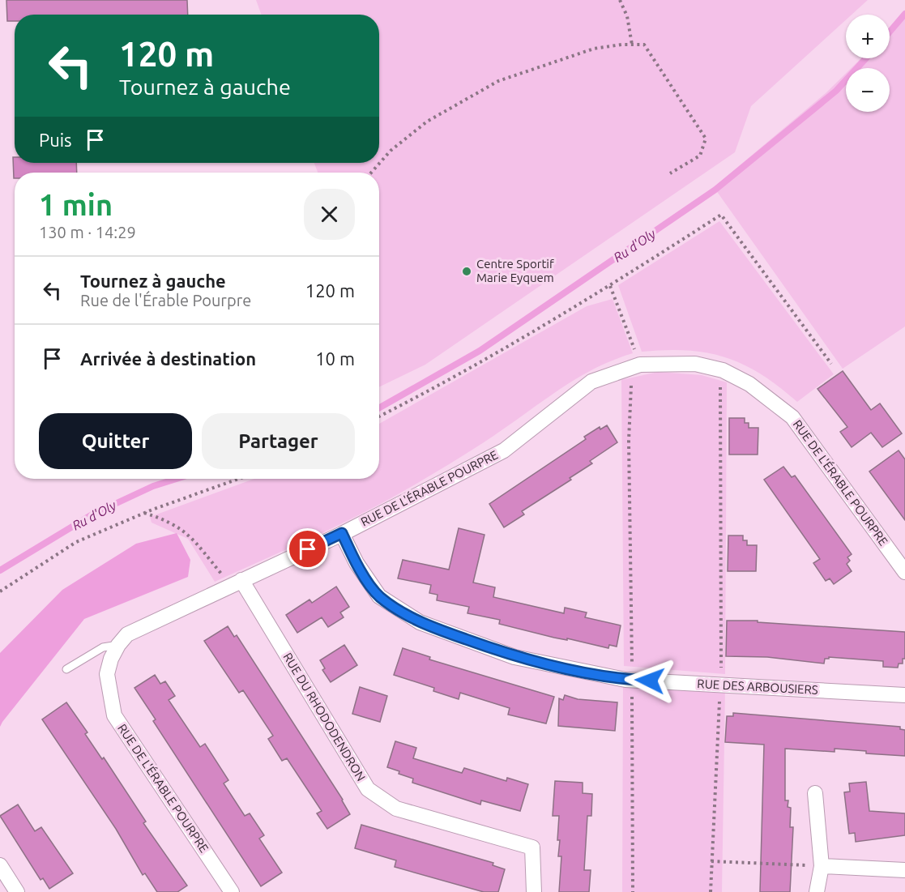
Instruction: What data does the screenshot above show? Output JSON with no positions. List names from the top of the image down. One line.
{"streets":{"street":["RUE DE L'ÉRABLE POURPRE","RUE DES ARBOUSIERS","RUE DU RHODODENDRON"]},"crossings":[["RUE DE L'ÉRABLE POURPRE","RUE DES ARBOUSIERS"],["RUE DE L'ÉRABLE POURPRE","RUE DU RHODODENDRON"]],"water":["Ru d'Oly"],"places":["Centre Sportif Marie Eyquem"],"page":{"map_buttons":["+","−"],"turn":["120 m","Tournez à gauche"],"then":"Puis","heading":["1 min","130 m · 14:29"],"list":[{"name":"Tournez à gauche","note":"Rue de l'Érable Pourpre","value":"120 m"},{"name":"Arrivée à destination","value":"10 m"}],"buttons":["Quitter","Partager"]}}
